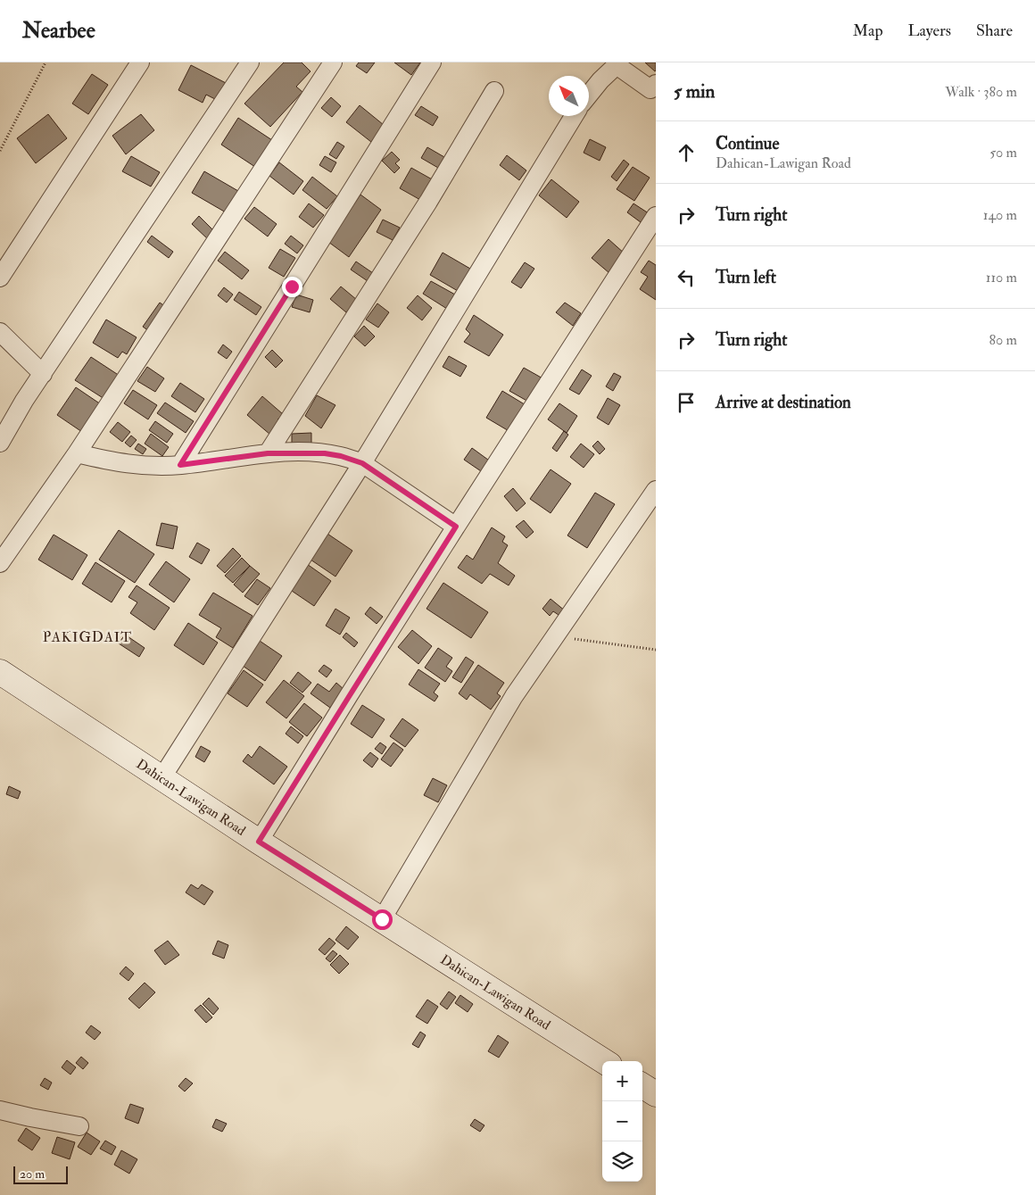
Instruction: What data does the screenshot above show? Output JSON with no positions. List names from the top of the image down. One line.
{"streets":{"main road":["Dahican-Lawigan Road"]},"districts":["PAKIGDAIT"],"scale_bar":"20 m","north":"top left","page":{"header":"Nearbee","nav":["Map","Layers","Share"],"heading":["5 min","Walk · 380 m"],"list":[["Continue","Dahican-Lawigan Road","50 m"],["Turn right","140 m"],["Turn left","110 m"],["Turn right","80 m"],"Arrive at destination"],"map_buttons":["+","−"],"scale":"20 m"}}
